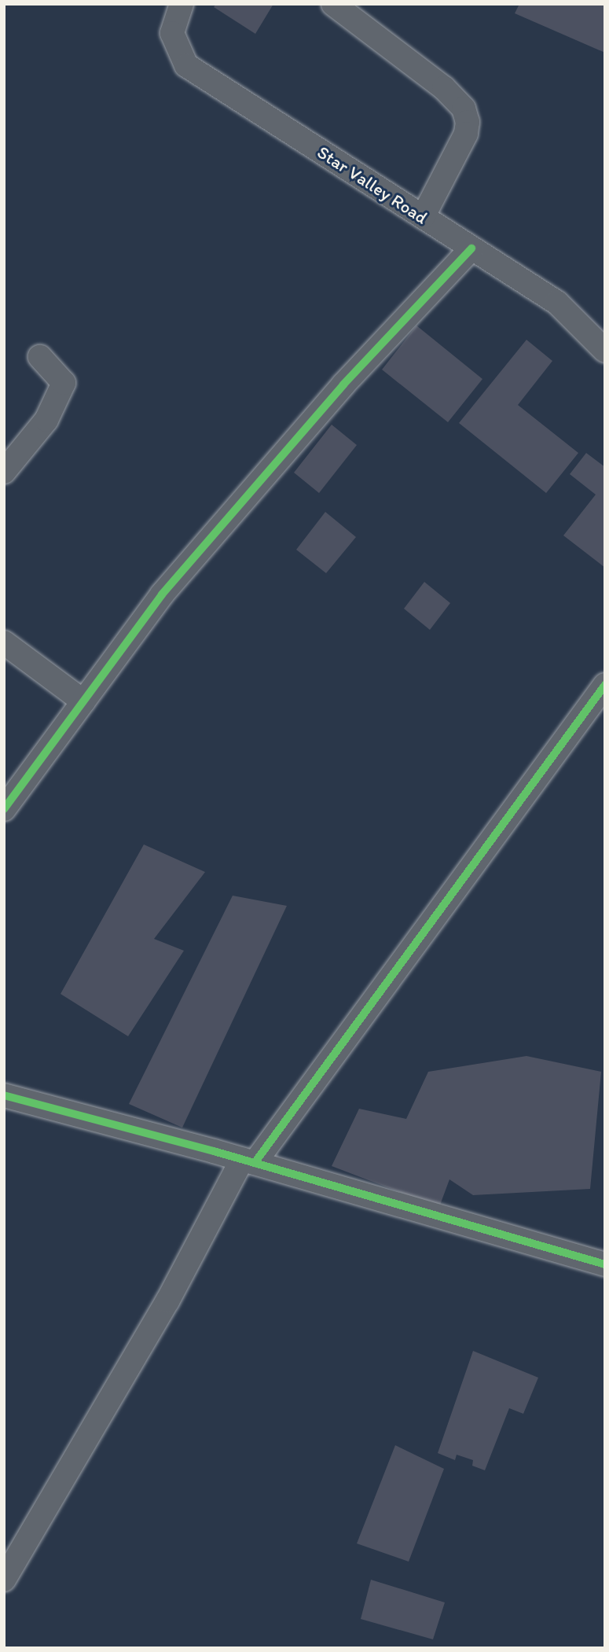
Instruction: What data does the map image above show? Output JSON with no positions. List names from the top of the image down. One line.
{"streets":{"street":["Star Valley Road"]}}
